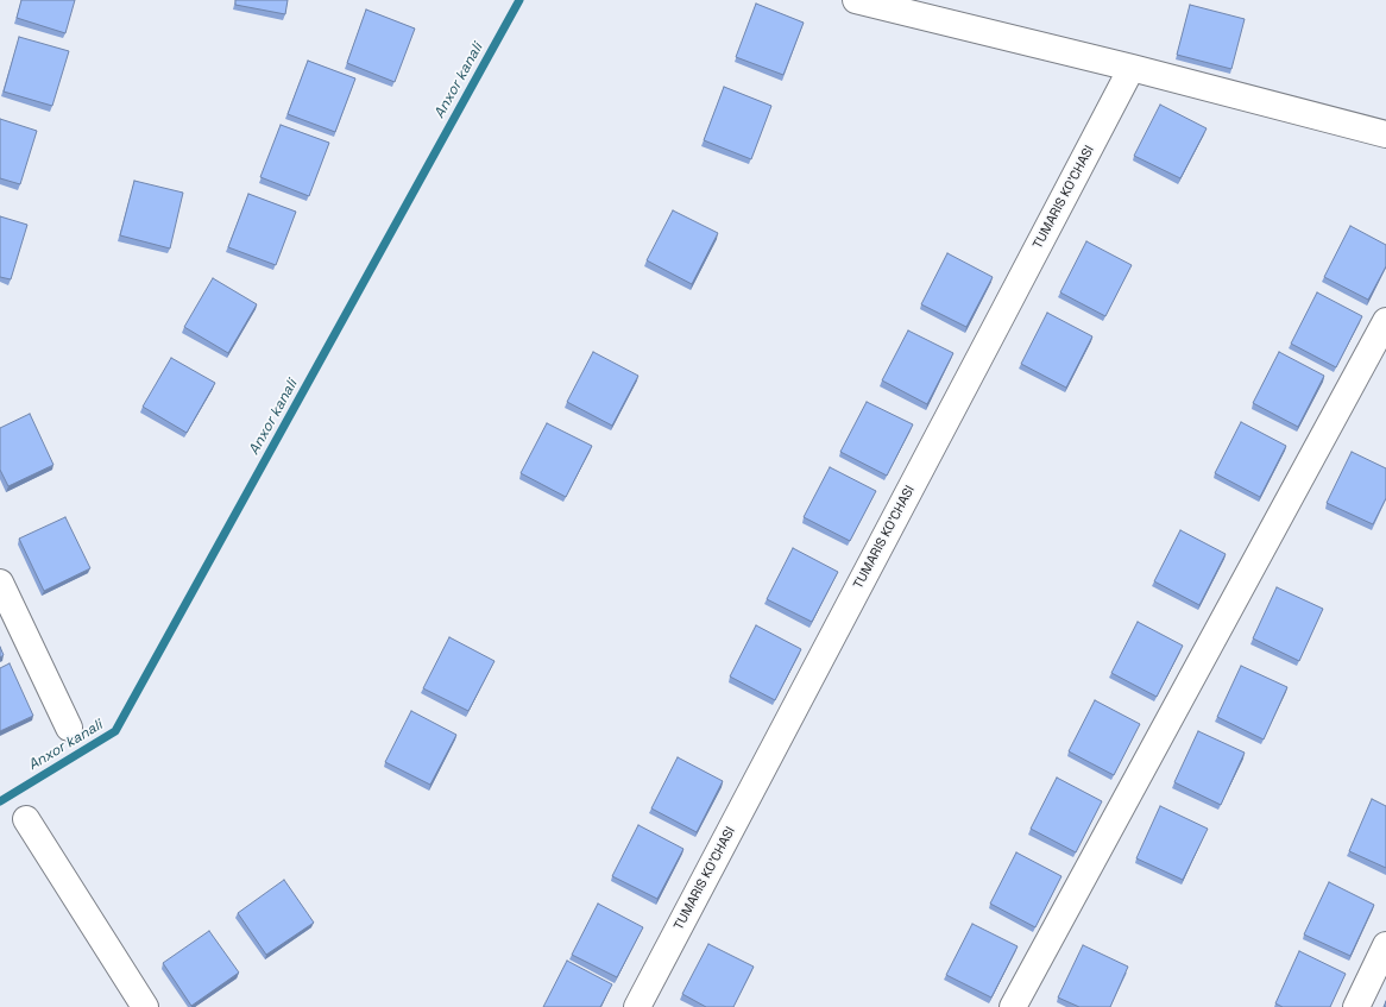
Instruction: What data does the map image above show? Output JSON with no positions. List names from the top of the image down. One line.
{"streets":{"street":["TUMARIS KO'CHASI"]},"water":["Anxor kanali"]}
